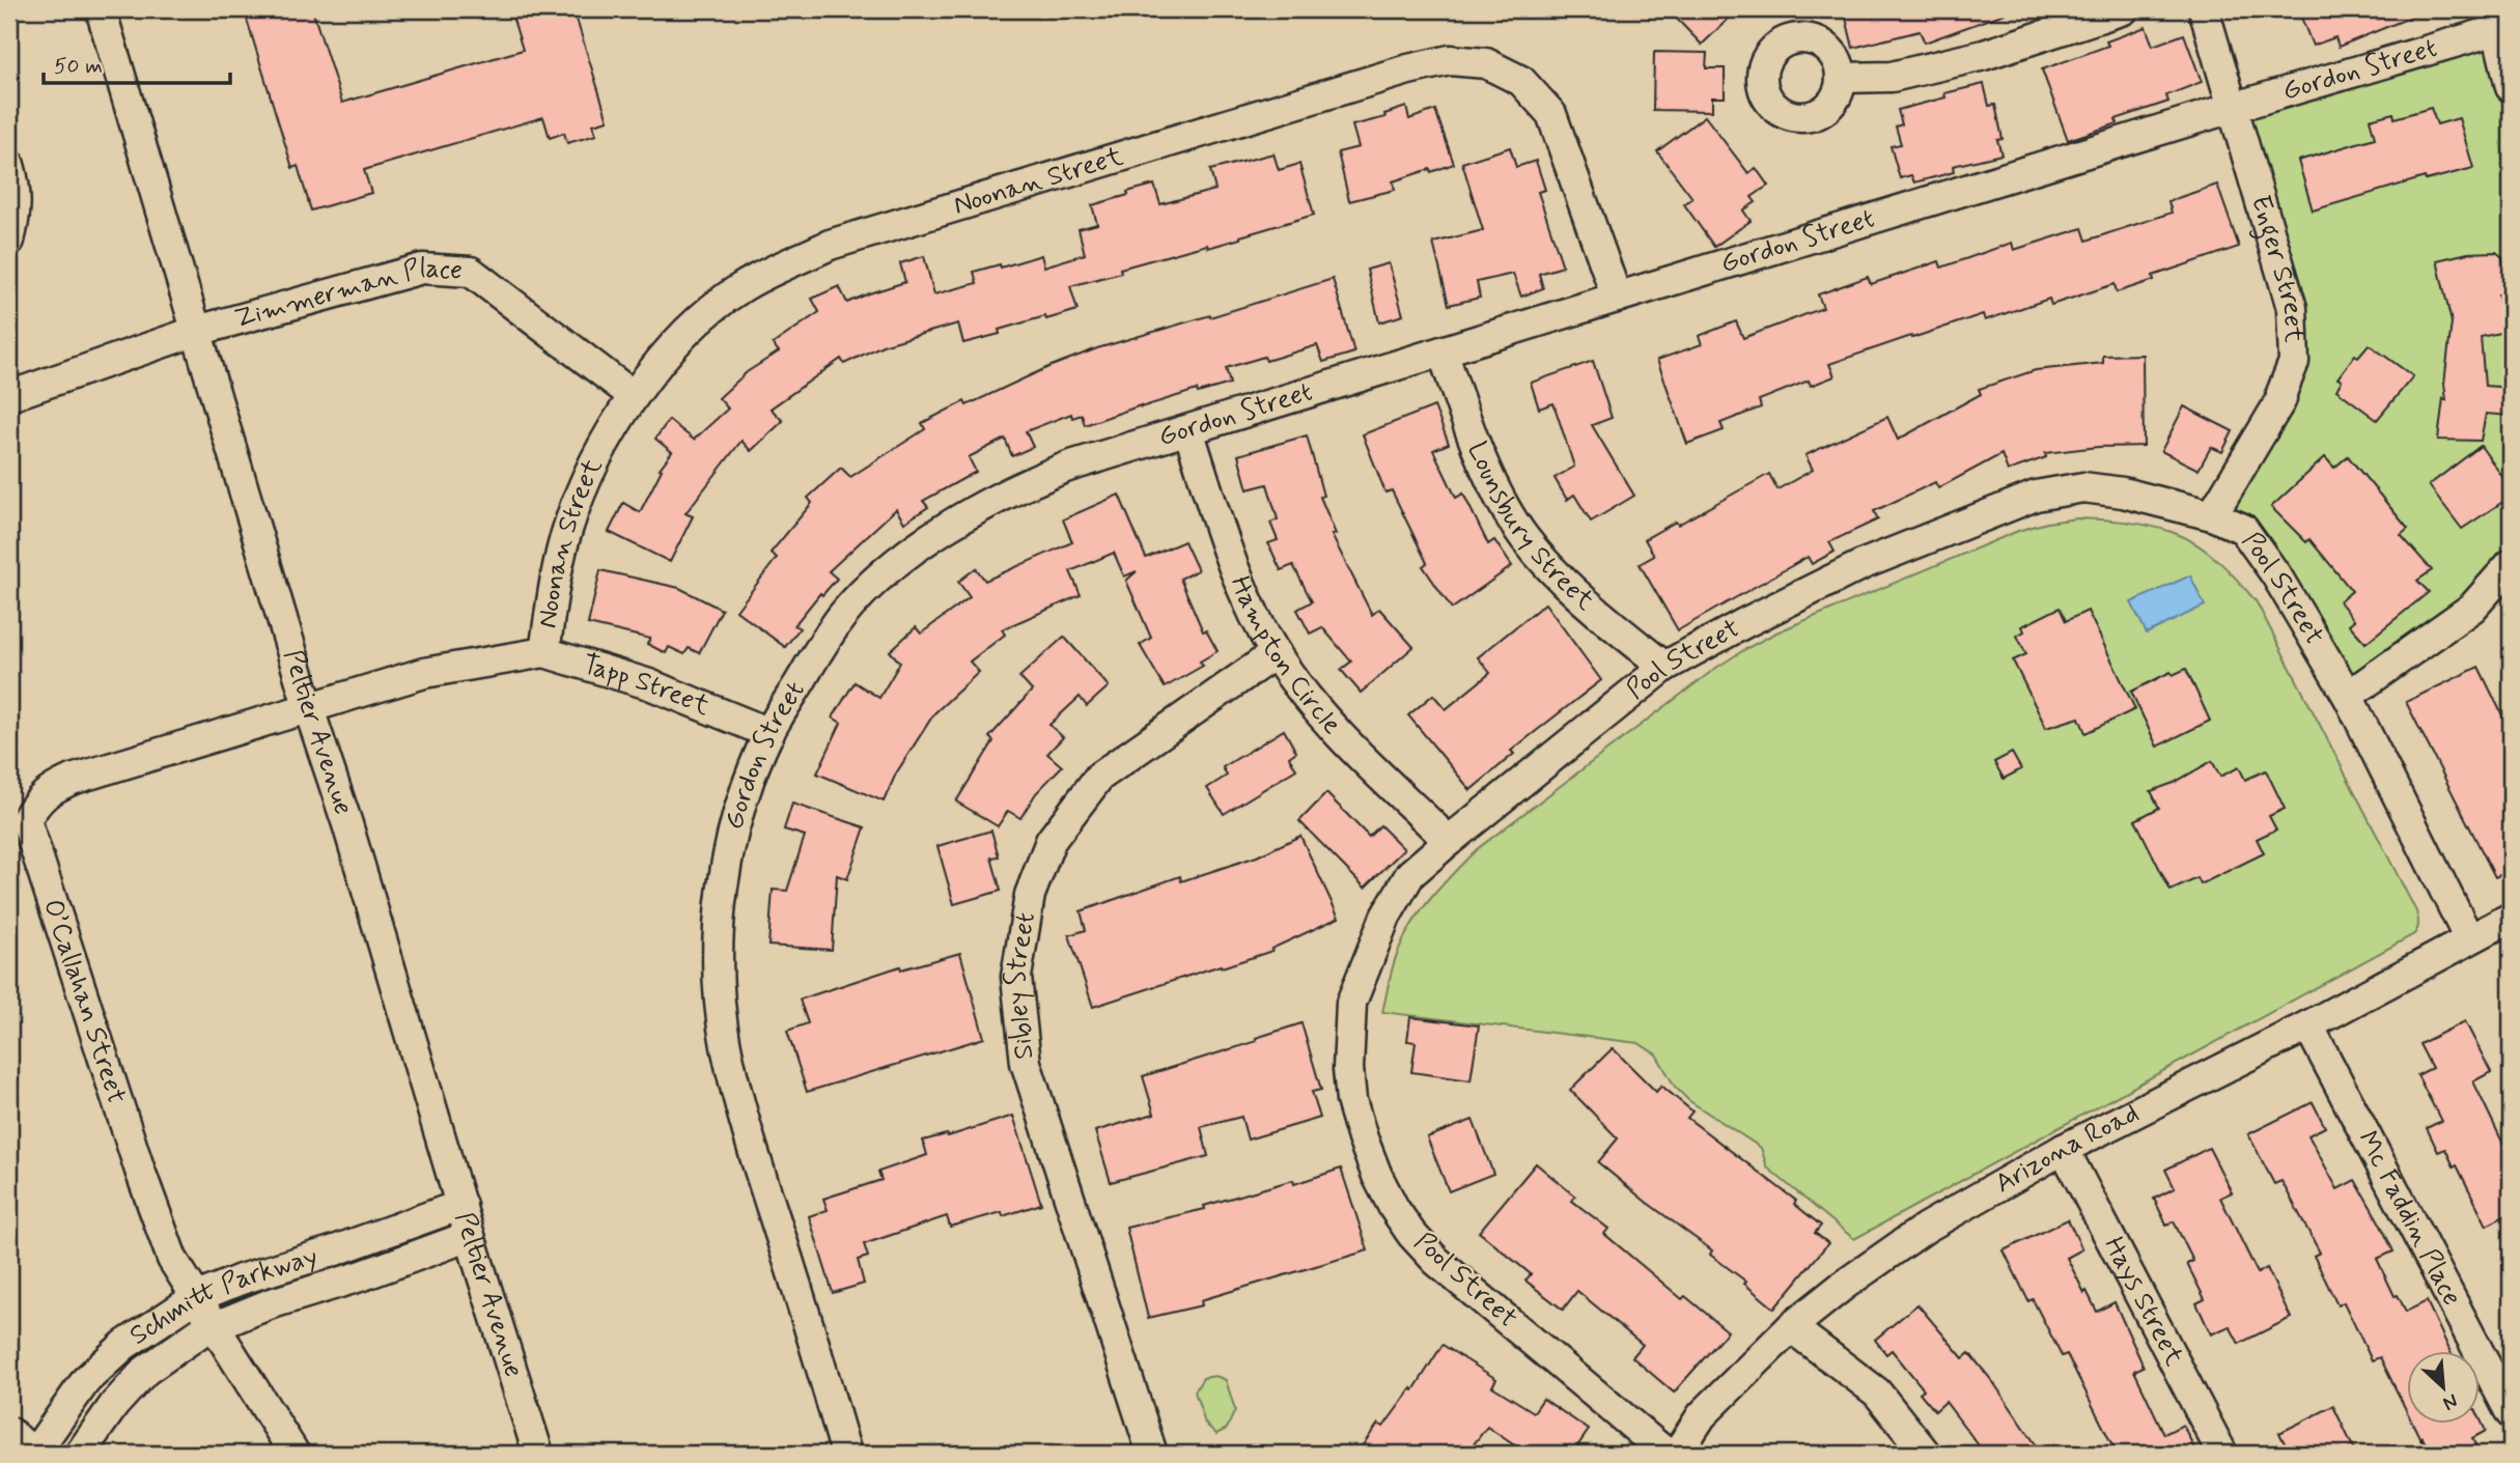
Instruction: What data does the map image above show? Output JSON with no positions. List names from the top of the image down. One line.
{"streets":{"street":["Gordon Street","Noonan Street","Enger Street","Zimmerman Place","Lounsbury Street","Pool Street","Hampton Circle","Tapp Street","Peltier Avenue","Sibley Street","O’Callahan Street","Arizona Road","Mc Faddin Place","Schmitt Parkway","Hays Street"]},"crossings":[["Gordon Street","Noonan Street"],["Gordon Street","Enger Street"],["Gordon Street","Lounsbury Street"],["Gordon Street","Hampton Circle"],["Gordon Street","Tapp Street"],["Noonan Street","Zimmerman Place"],["Noonan Street","Tapp Street"],["Enger Street","Pool Street"],["Zimmerman Place","Peltier Avenue"],["Lounsbury Street","Pool Street"],["Pool Street","Hampton Circle"],["Pool Street","Arizona Road"],["Hampton Circle","Sibley Street"],["Tapp Street","Peltier Avenue"],["Tapp Street","O’Callahan Street"],["Peltier Avenue","O’Callahan Street"],["Peltier Avenue","Schmitt Parkway"],["O’Callahan Street","Schmitt Parkway"],["Arizona Road","Mc Faddin Place"],["Arizona Road","Hays Street"]],"scale_bar":"50 m","north":"bottom right"}
